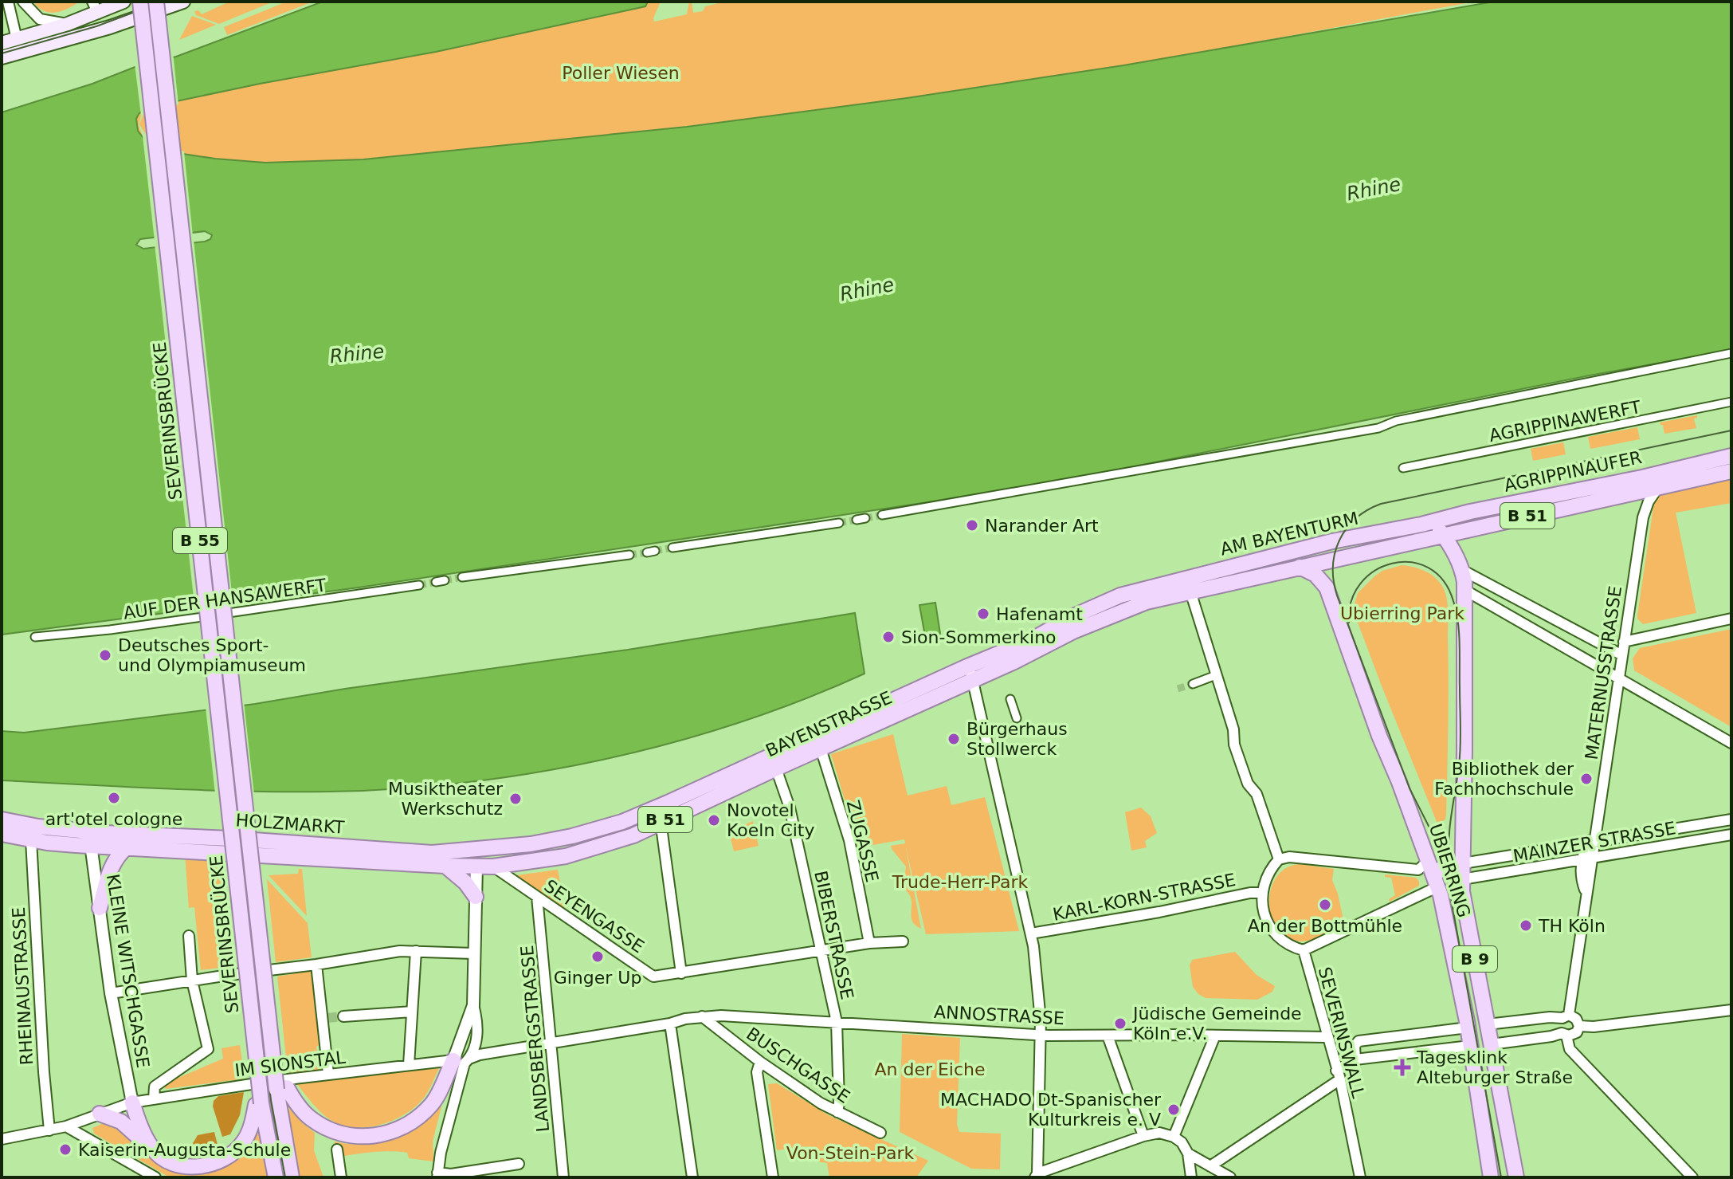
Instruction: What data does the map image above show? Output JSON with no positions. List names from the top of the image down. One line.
{"streets":{"main road":["SEVERINSBRÜCKE","AGRIPPINAUFER","B 51","AM BAYENTURM","B 55","BAYENSTRASSE","HOLZMARKT","UBIERRING","B 9"],"street":["AGRIPPINAWERFT","AUF DER HANSAWERFT","MATERNUSSTRASSE","ZUGASSE","MAINZER STRASSE","KARL-KORN-STRASSE","SEYENGASSE","BIBERSTRASSE","KLEINE WITSCHGASSE","RHEINAUSTRASSE","ANNOSTRASSE","SEVERINSWALL","LANDSBERGSTRASSE","IM SIONSTAL","BUSCHGASSE"]},"crossings":[["AGRIPPINAUFER","AM BAYENTURM"],["AGRIPPINAUFER","MATERNUSSTRASSE"],["AGRIPPINAUFER","B 9"],["AM BAYENTURM","BAYENSTRASSE"],["AM BAYENTURM","B 9"],["MATERNUSSTRASSE","MAINZER STRASSE"],["BAYENSTRASSE","HOLZMARKT"],["BAYENSTRASSE","ZUGASSE"],["BAYENSTRASSE","SEYENGASSE"],["BAYENSTRASSE","BIBERSTRASSE"],["HOLZMARKT","KLEINE WITSCHGASSE"],["HOLZMARKT","RHEINAUSTRASSE"],["ZUGASSE","SEYENGASSE"],["MAINZER STRASSE","UBIERRING"],["UBIERRING","B 9"],["KARL-KORN-STRASSE","SEVERINSWALL"],["SEYENGASSE","BIBERSTRASSE"],["SEYENGASSE","LANDSBERGSTRASSE"],["BIBERSTRASSE","ANNOSTRASSE"],["BIBERSTRASSE","BUSCHGASSE"],["KLEINE WITSCHGASSE","IM SIONSTAL"],["RHEINAUSTRASSE","IM SIONSTAL"],["ANNOSTRASSE","SEVERINSWALL"],["ANNOSTRASSE","BUSCHGASSE"]],"water":["Rhine"],"parks":["Poller Wiesen","Ubierring Park","Trude-Herr-Park","An der Eiche","Von-Stein-Park"],"places":{"other":["Narander Art","Hafenamt","Sion-Sommerkino","Deutsches Sport- und Olympiamuseum","Bürgerhaus Stollwerck","Bibliothek der Fachhochschule","art'otel cologne","Musiktheater Werkschutz","Novotel Koeln City","An der Bottmühle","TH Köln","Ginger Up","Jüdische Gemeinde Köln e.V.","MACHADO Dt-Spanischer Kulturkreis e. V","Kaiserin-Augusta-Schule"],"health":["Tagesklink Alteburger Straße"]}}
